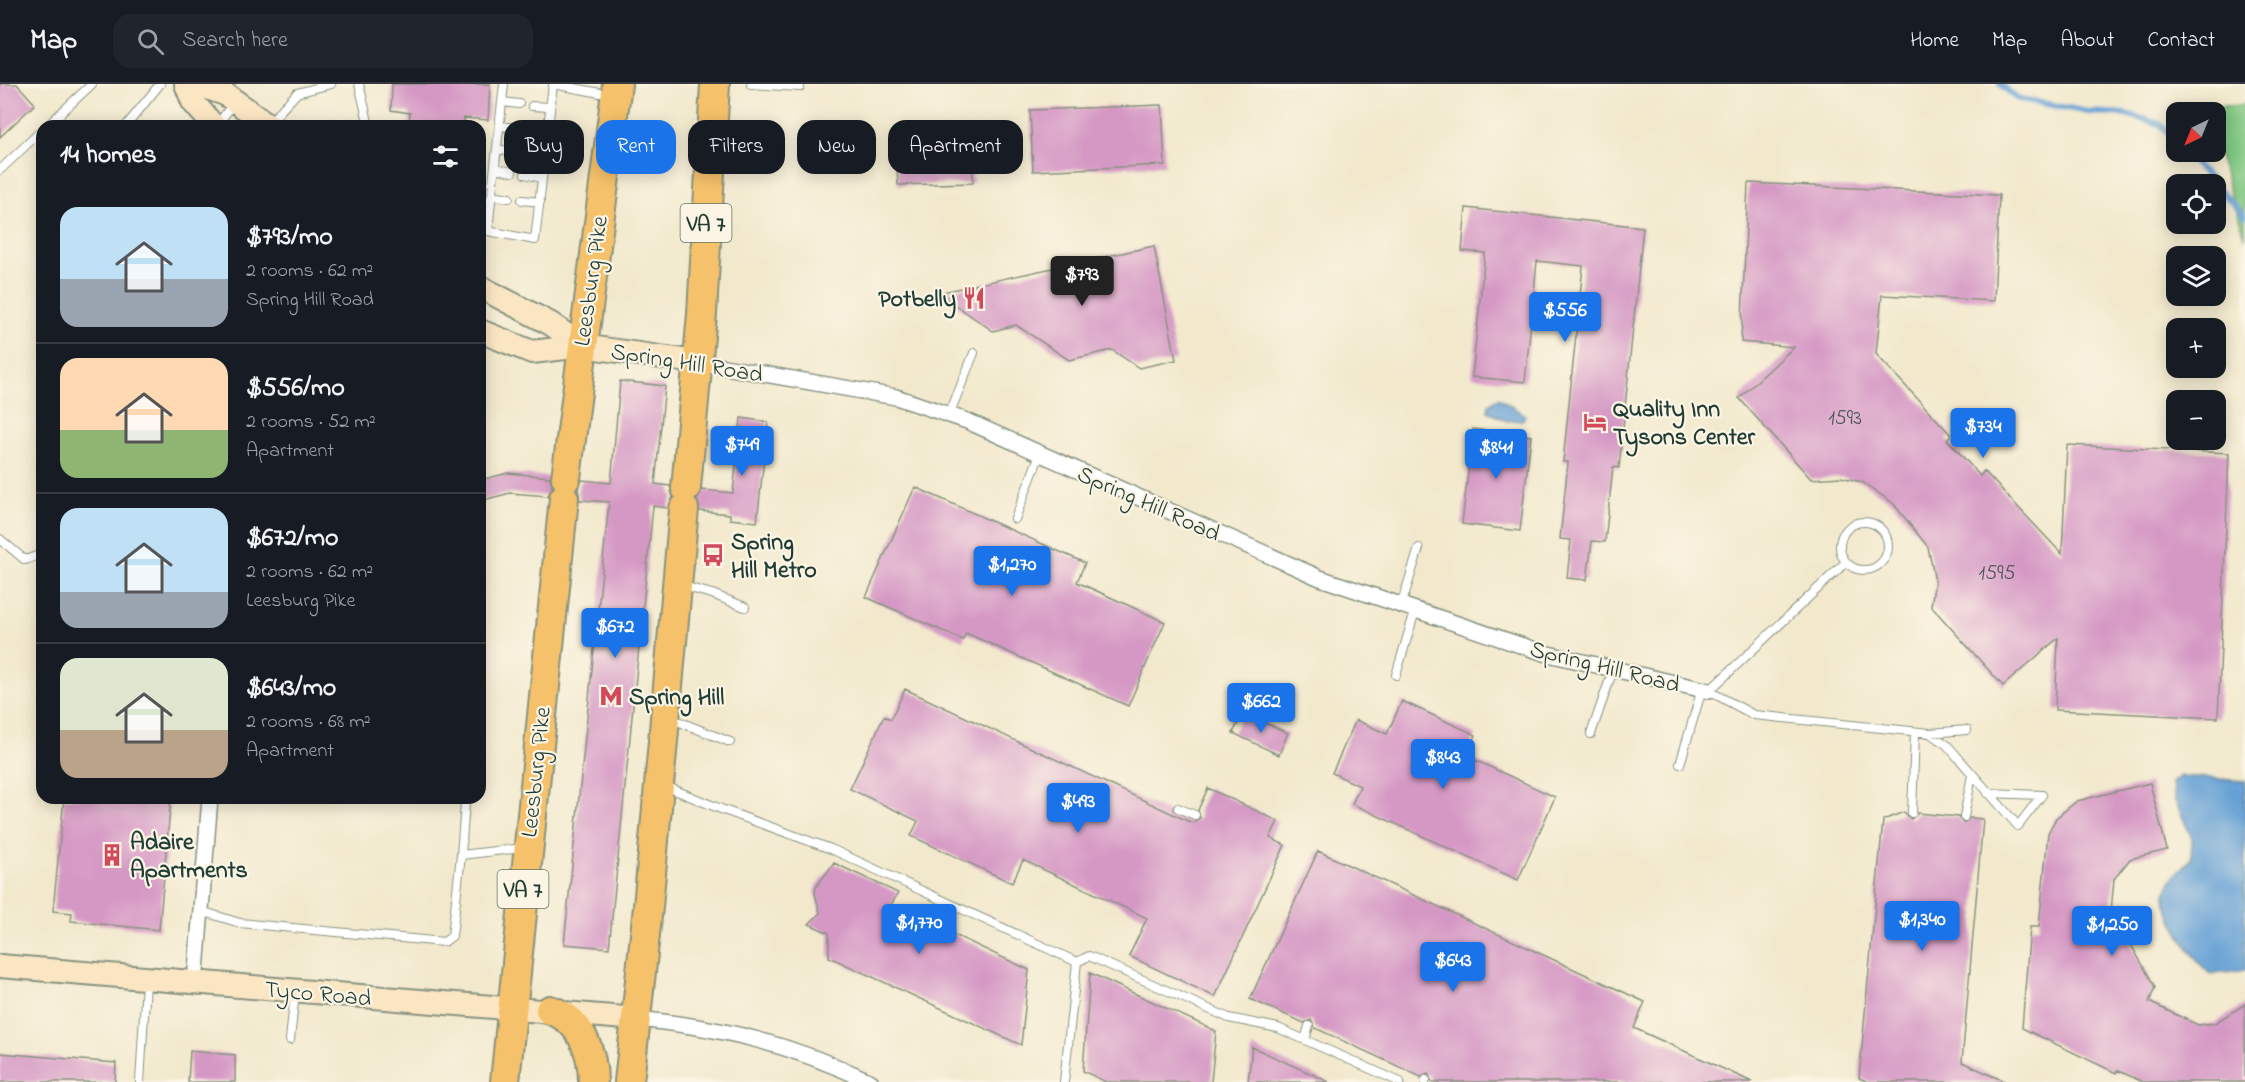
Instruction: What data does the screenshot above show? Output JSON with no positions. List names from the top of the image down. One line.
{"streets":{"highway":["VA 7","Leesburg Pike"],"street":["Spring Hill Road","Tyco Road"]},"crossings":[["VA 7","Spring Hill Road"],["VA 7","Tyco Road"],["Leesburg Pike","Spring Hill Road"],["Leesburg Pike","Tyco Road"]],"places":{"restaurant":["Potbelly"],"hotel":["Quality Inn Tysons Center"],"bus stop":["Spring Hill Metro"],"metro station":["Spring Hill"],"building":["Adaire Apartments"]},"house_numbers":["1593","1595"],"north":"bottom left","page":{"header":"Map","search":"Search here","nav":["Home","Map","About","Contact"],"map_buttons":["+","−"],"chip":["Buy","Rent","Filters","New","Apartment"],"heading":"14 homes","list":[{"name":"$793/mo","note":"2 rooms · 62 m² · Spring Hill Road"},{"name":"$556/mo","note":"2 rooms · 52 m² · Apartment"},{"name":"$672/mo","note":"2 rooms · 62 m² · Leesburg Pike"},{"name":"$643/mo","note":"2 rooms · 68 m² · Apartment"}],"price":["$793","$556","$734","$749","$841","$1,270","$672","$662","$843","$493","$1,340","$1,770","$1,250","$643"]}}
